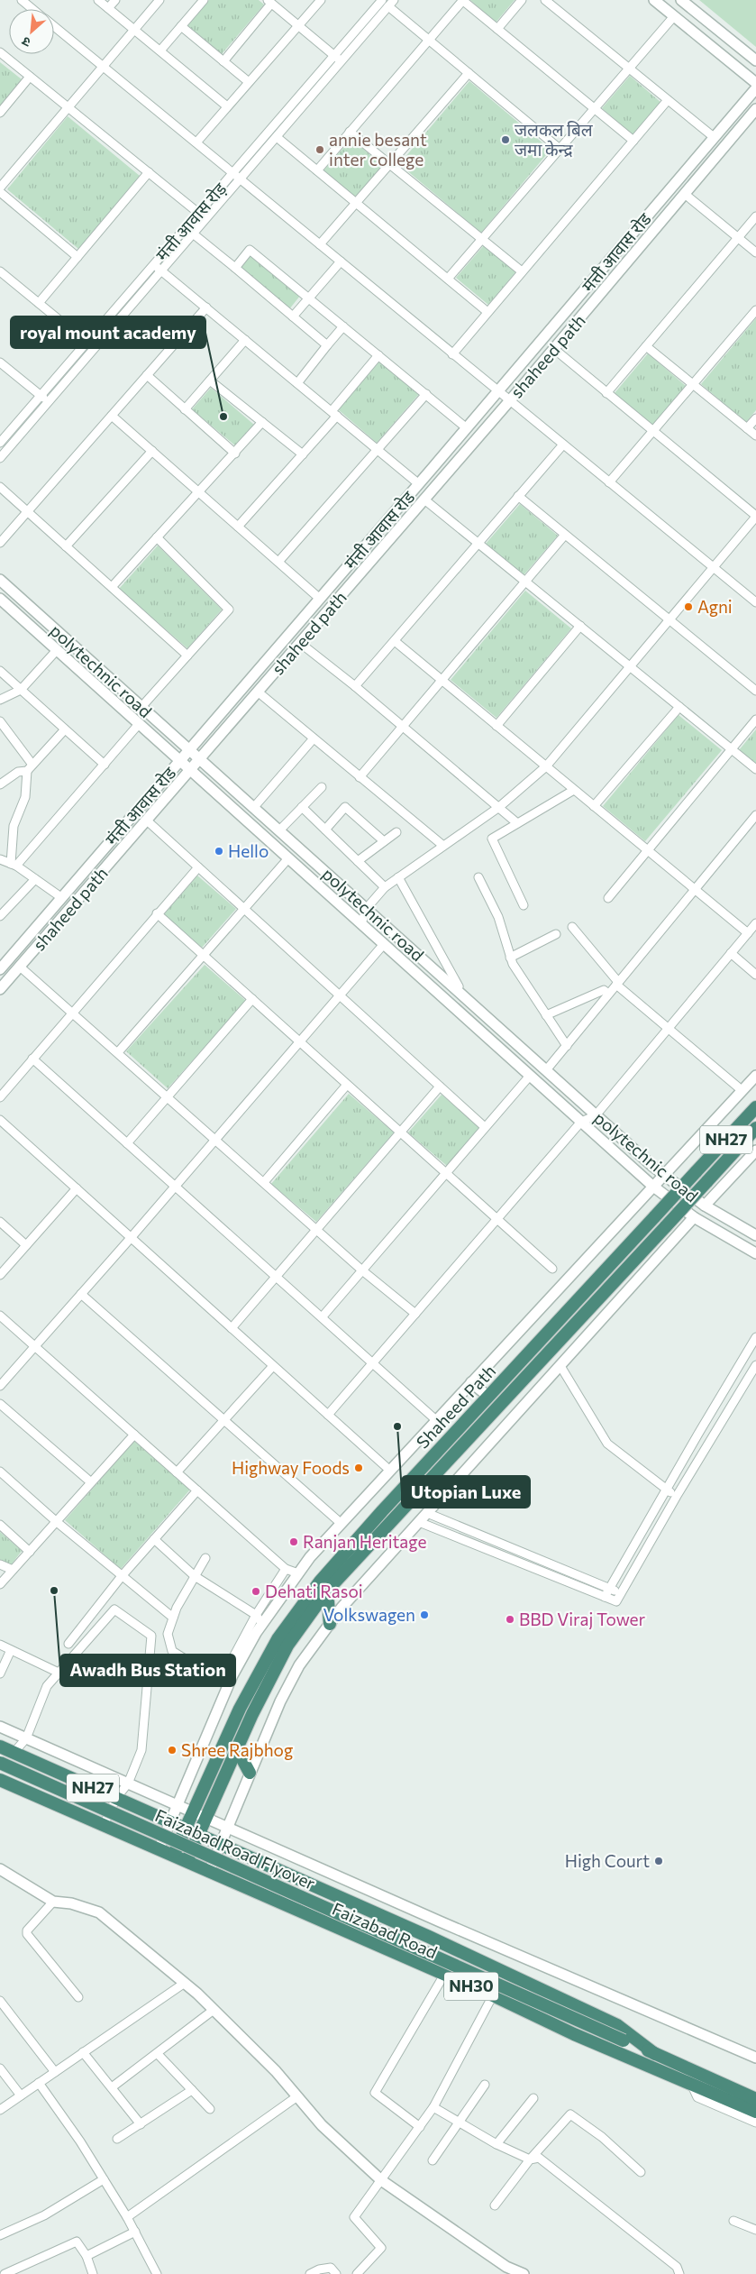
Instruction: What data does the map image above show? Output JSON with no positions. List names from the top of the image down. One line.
{"streets":{"highway":["NH27","Shaheed Path","Faizabad Road Flyover","Faizabad Road","NH30"],"street":["मंत्ती आवास रोड़","मंत्ती आवास रोड","shaheed path","polytechnic road"]},"crossings":[["मंत्ती आवास रोड","polytechnic road"],["shaheed path","polytechnic road"],["NH27","Shaheed Path"],["NH27","NH30"],["Shaheed Path","Faizabad Road"],["Shaheed Path","NH30"],["Faizabad Road Flyover","NH30"]],"places":["जलकल बिल जमा केन्द्र","annie besant inter college","royal mount academy","Agni","Hello","Utopian Luxe","Highway Foods","Ranjan Heritage","Awadh Bus Station","Dehati Rasoi","Volkswagen","BBD Viraj Tower","Shree Rajbhog","High Court"],"north":"bottom left"}
